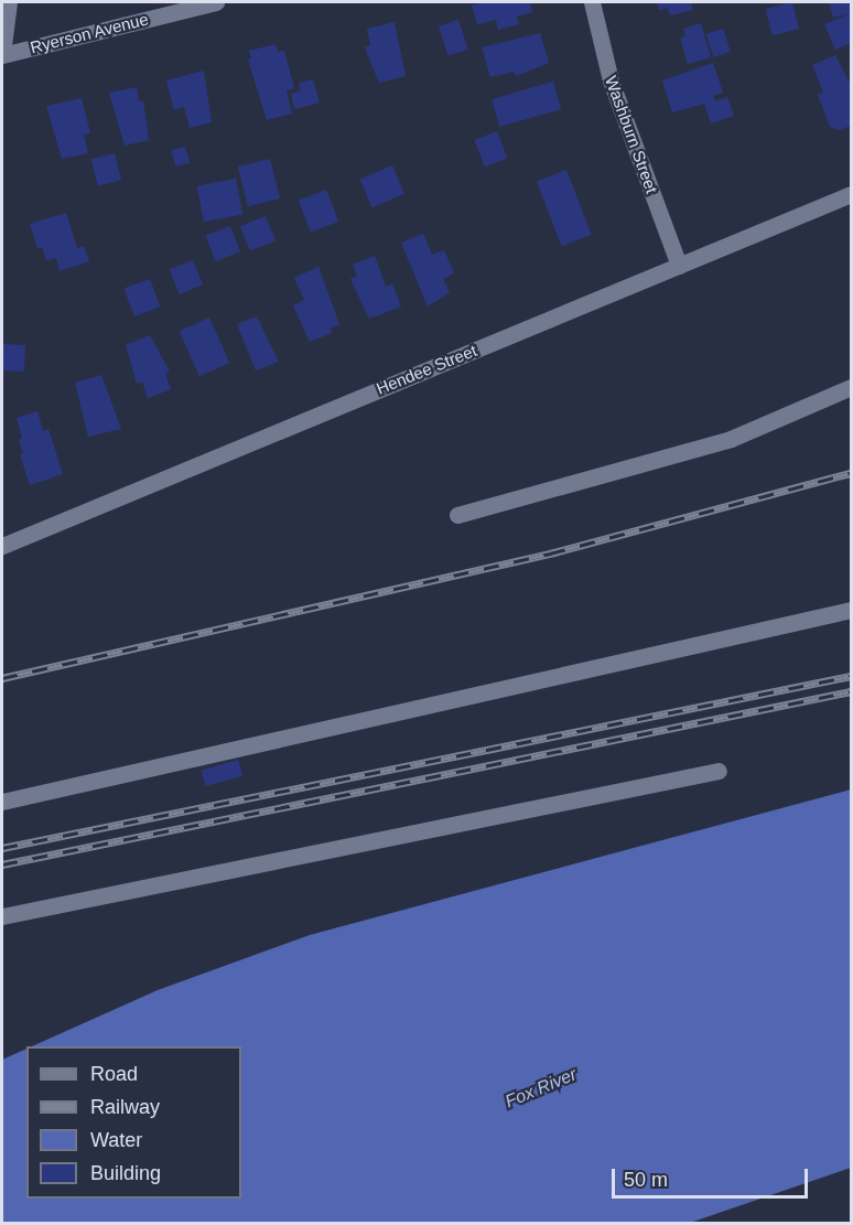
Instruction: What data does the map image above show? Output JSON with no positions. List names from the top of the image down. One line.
{"streets":{"street":["Ryerson Avenue","Washburn Street","Hendee Street"]},"crossings":[["Washburn Street","Hendee Street"]],"water":["Fox River"],"legend":["Road","Railway","Water","Building"],"scale_bar":"50 m"}
